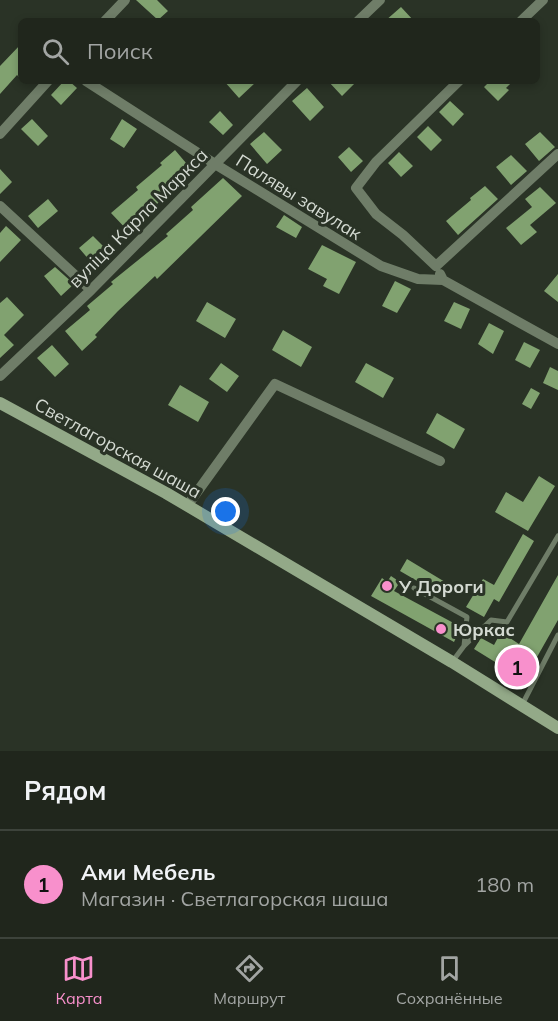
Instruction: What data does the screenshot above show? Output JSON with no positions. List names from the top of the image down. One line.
{"streets":{"main road":["Светлагорская шаша"],"street":["Палявы завулак","вуліца Карла Маркса"]},"crossings":[["Палявы завулак","вуліца Карла Маркса"]],"places":["У Дороги","Юркас"],"page":{"search":"Поиск","pins":"1","heading":"Рядом","list":[{"mark":"1","name":"Ами Мебель","note":"Магазин · Светлагорская шаша","value":"180 m"}],"nav":["Карта","Маршрут","Сохранённые"]}}
